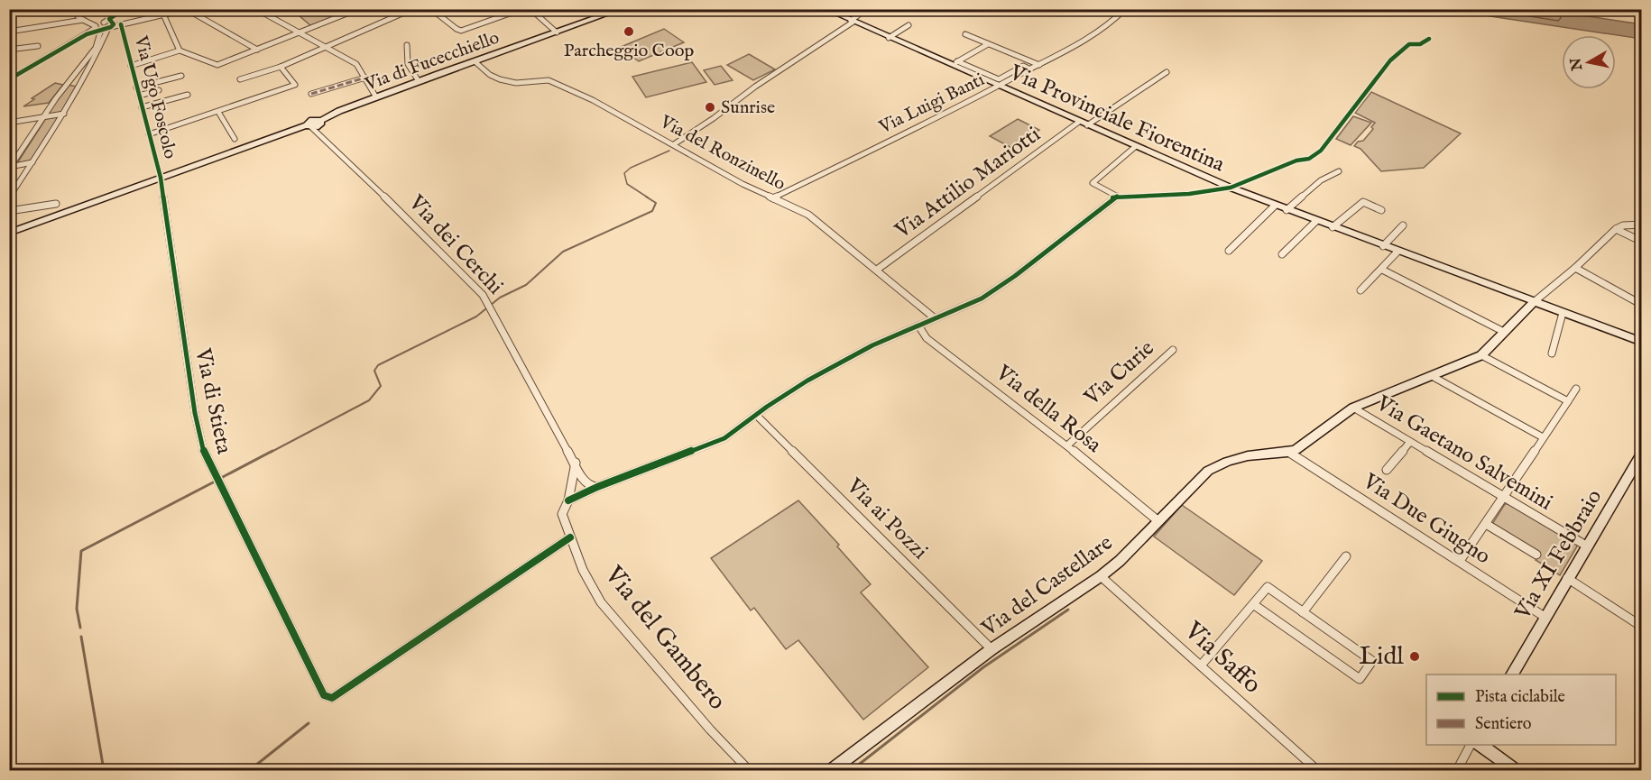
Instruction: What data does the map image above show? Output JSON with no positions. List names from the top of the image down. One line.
{"streets":{"main road":["Via di Fucecchiello","Via Provinciale Fiorentina","Via XI Febbraio","Via del Castellare"],"street":["Via Ugo Foscolo","Via Luigi Banti","Via del Ronzinello","Via Attilio Mariotti","Via dei Cerchi","Via Curie","Via di Stieta","Via della Rosa","Via Gaetano Salvemini","Via ai Pozzi","Via Due Giugno","Via del Gambero","Via Saffo"]},"crossings":[["Via di Fucecchiello","Via Ugo Foscolo"],["Via di Fucecchiello","Via del Ronzinello"],["Via di Fucecchiello","Via dei Cerchi"],["Via di Fucecchiello","Via di Stieta"],["Via Ugo Foscolo","Via di Stieta"],["Via Luigi Banti","Via Provinciale Fiorentina"],["Via Luigi Banti","Via del Ronzinello"],["Via Provinciale Fiorentina","Via Attilio Mariotti"],["Via Provinciale Fiorentina","Via del Castellare"],["Via del Ronzinello","Via Attilio Mariotti"],["Via Curie","Via della Rosa"],["Via di Stieta","Via del Gambero"],["Via della Rosa","Via del Castellare"],["Via Gaetano Salvemini","Via XI Febbraio"],["Via Gaetano Salvemini","Via del Castellare"],["Via ai Pozzi","Via del Castellare"],["Via Due Giugno","Via XI Febbraio"],["Via Due Giugno","Via del Castellare"],["Via del Castellare","Via Saffo"]],"places":["Parcheggio Coop","Sunrise","Lidl"],"legend":["Pista ciclabile","Sentiero"],"north":"left"}
